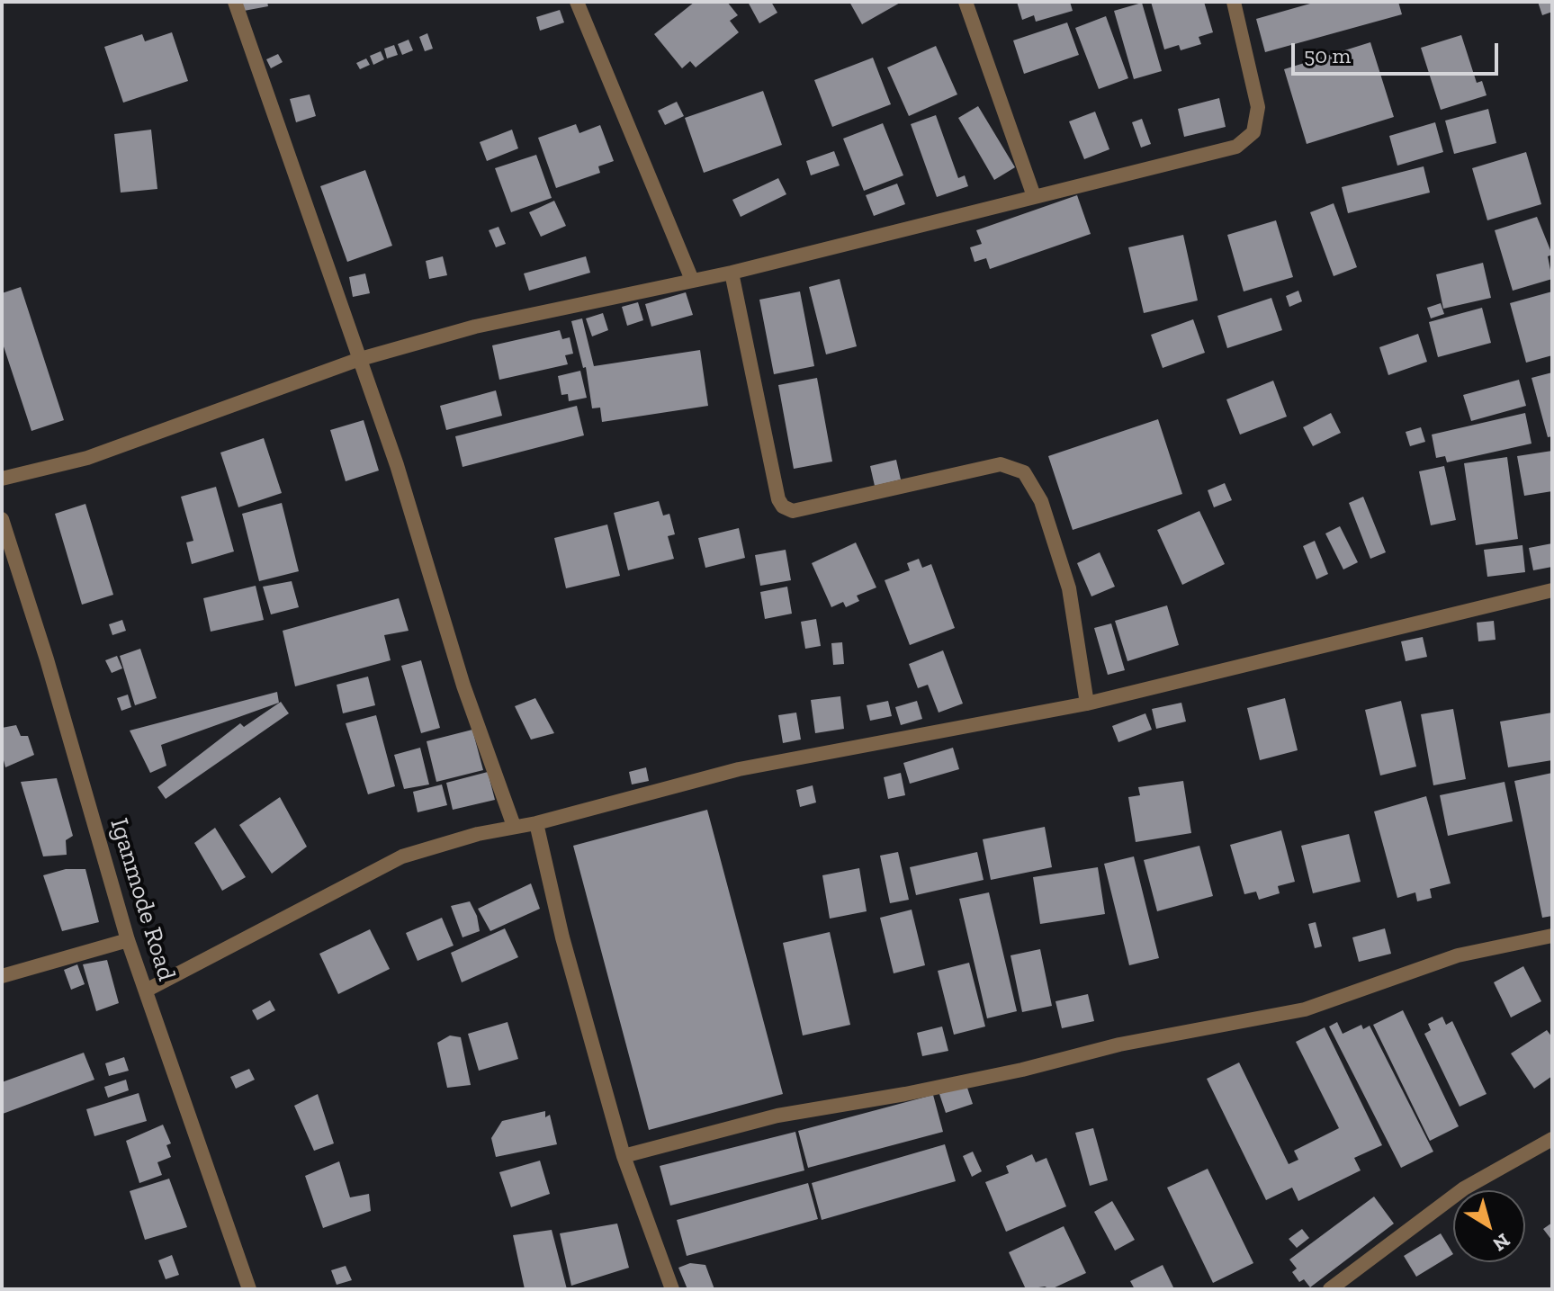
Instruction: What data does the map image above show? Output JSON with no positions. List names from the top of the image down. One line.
{"streets":{"street":["Iganmode Road"]},"scale_bar":"50 m","north":"bottom right"}
